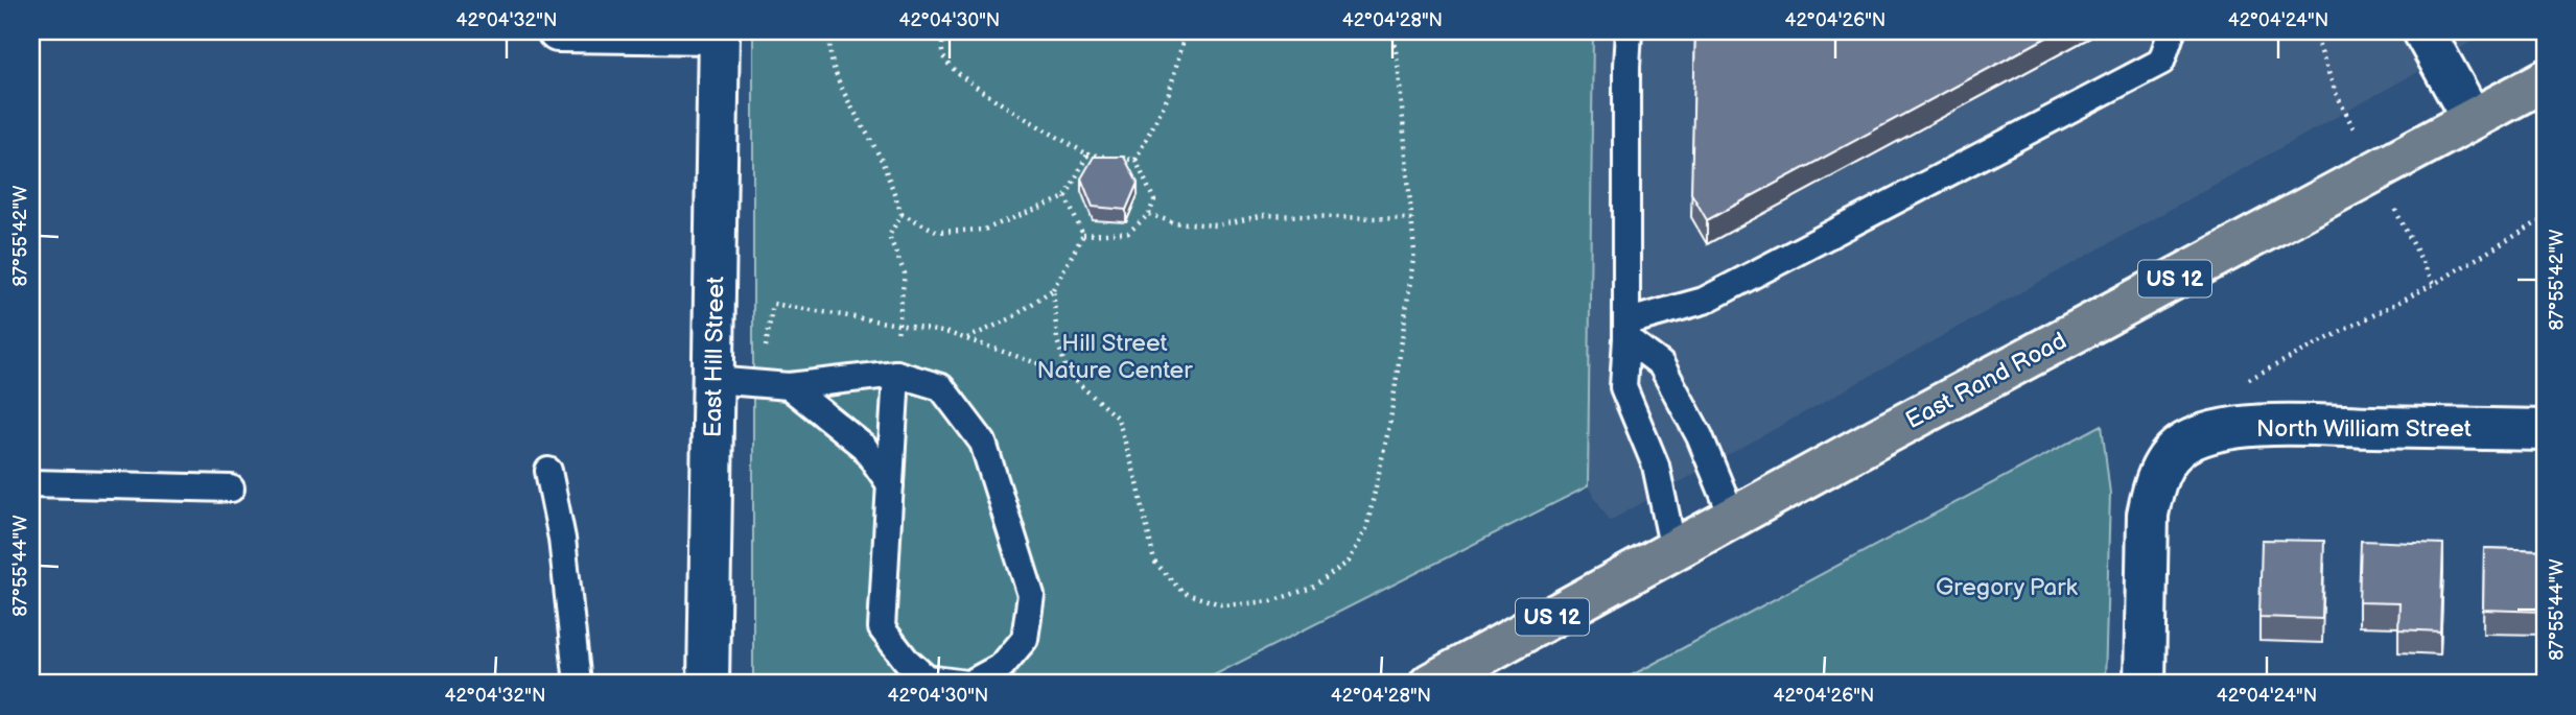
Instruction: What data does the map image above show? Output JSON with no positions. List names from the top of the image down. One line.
{"streets":{"main road":["US 12","East Rand Road"],"street":["East Hill Street","North William Street"]},"parks":["Hill Street Nature Center","Gregory Park"],"coordinates":["42°04'32\"N","42°04'30\"N","42°04'28\"N","42°04'26\"N","42°04'24\"N","87°55'42\"W","87°55'44\"W"]}
